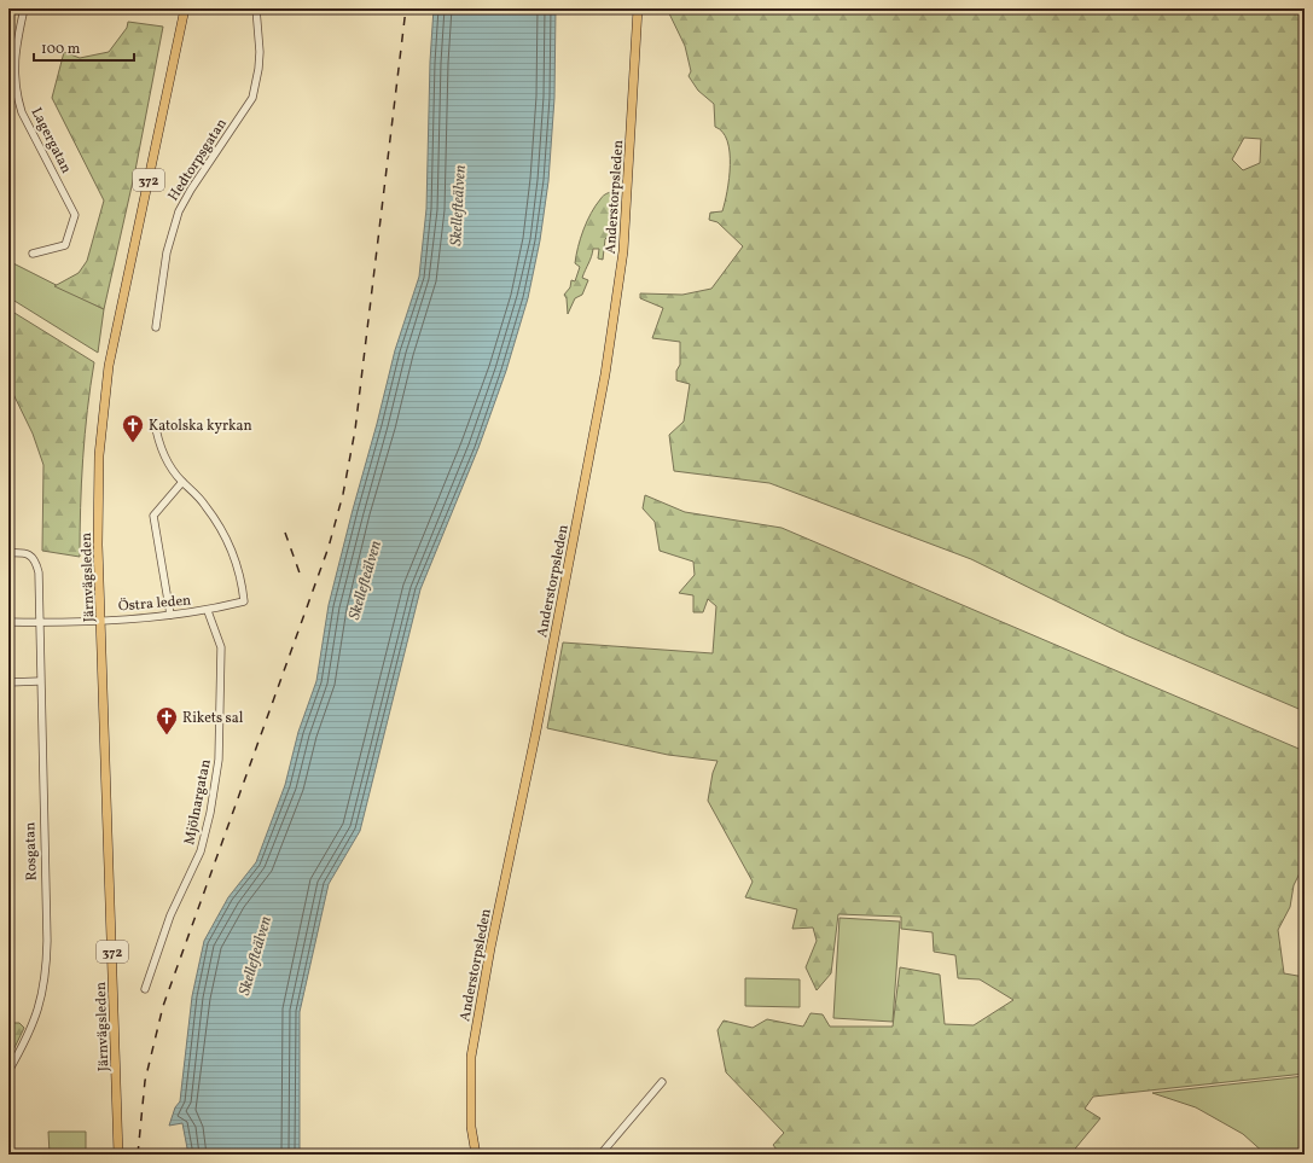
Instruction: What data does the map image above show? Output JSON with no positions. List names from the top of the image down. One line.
{"streets":{"main road":["372","Anderstorpsleden","Järnvägsleden"],"street":["Lagergatan","Hedtorpsgatan","Östra leden","Mjölnargatan","Rosgatan"]},"crossings":[["Järnvägsleden","Östra leden"],["Östra leden","Mjölnargatan"],["Östra leden","Rosgatan"]],"water":["Skellefteälven"],"places":{"church":["Katolska kyrkan","Rikets sal"]},"scale_bar":"100 m"}
